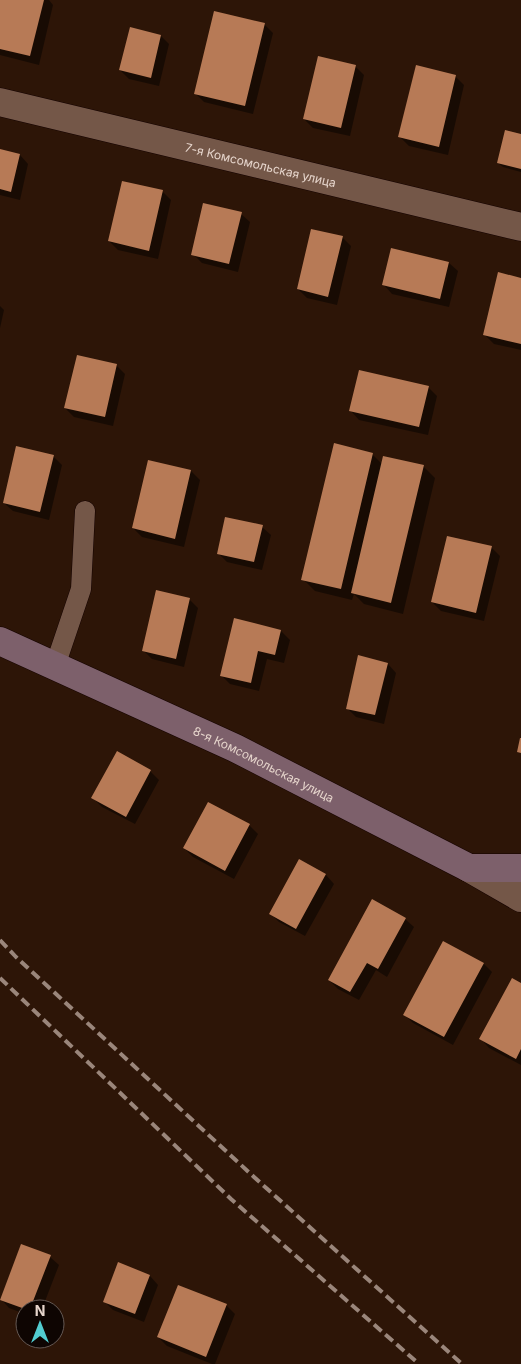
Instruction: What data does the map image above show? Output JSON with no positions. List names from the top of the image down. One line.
{"streets":{"main road":["8-я Комсомольская улица"],"street":["7-я Комсомольская улица"]},"north":"top"}
